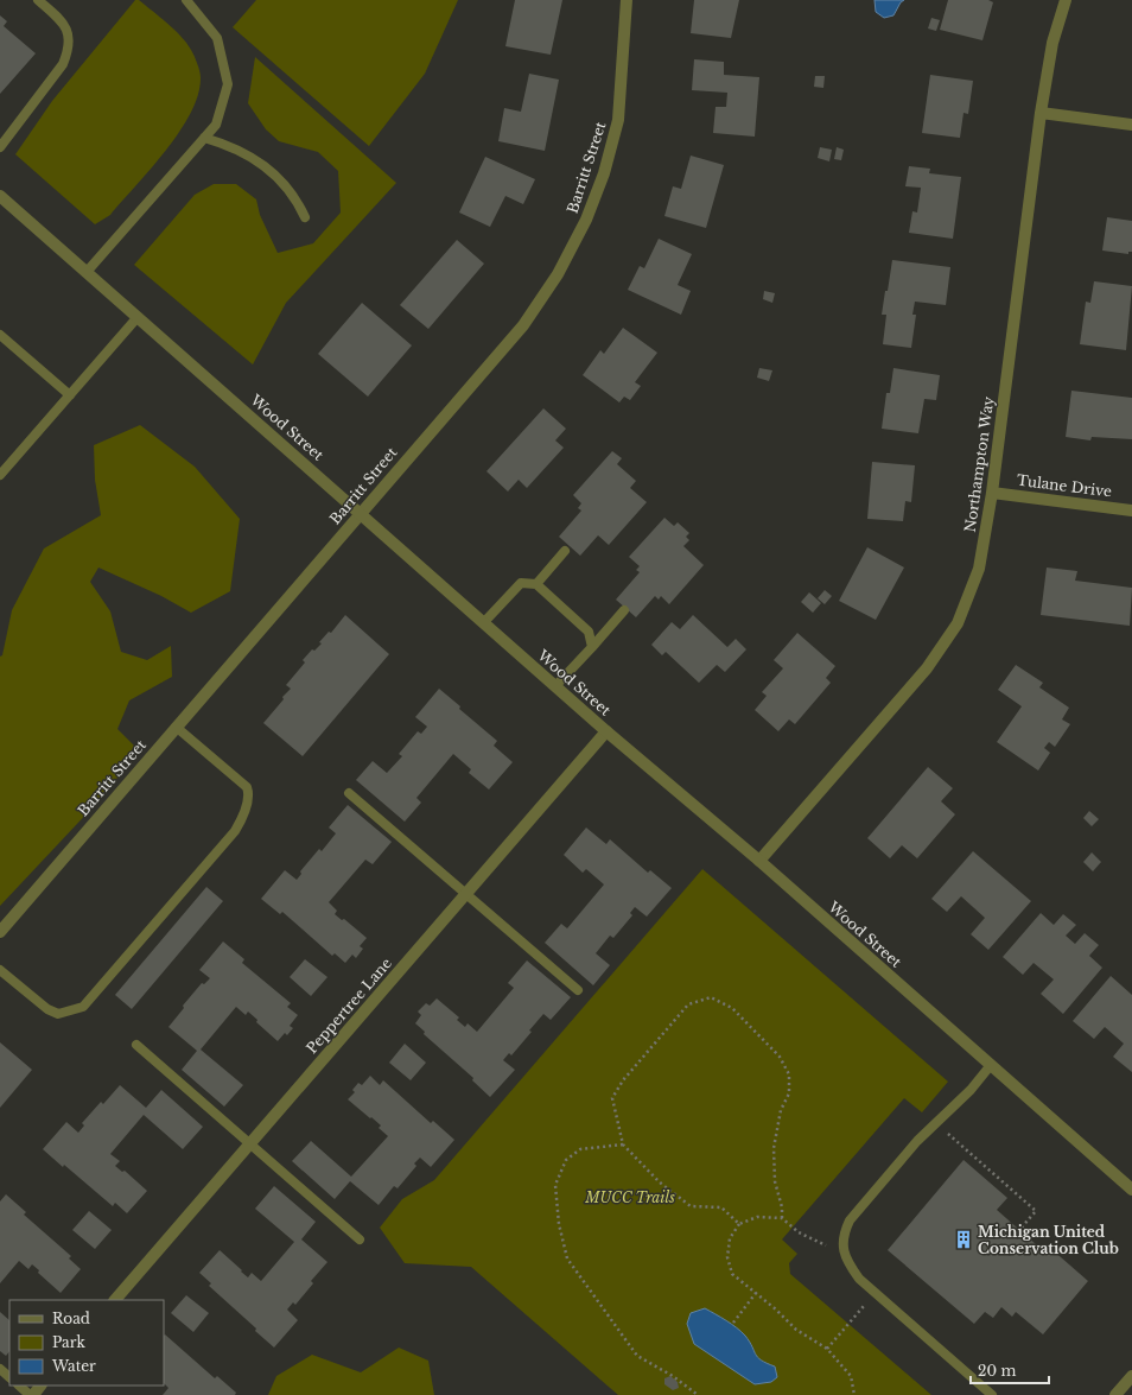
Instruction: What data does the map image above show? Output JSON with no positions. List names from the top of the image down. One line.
{"streets":{"street":["Barritt Street","Wood Street","Northampton Way","Tulane Drive","Peppertree Lane"]},"crossings":[["Barritt Street","Wood Street"],["Wood Street","Northampton Way"],["Wood Street","Peppertree Lane"],["Northampton Way","Tulane Drive"]],"parks":["MUCC Trails"],"places":{"building":["Michigan United Conservation Club"]},"legend":["Road","Park","Water"],"scale_bar":"20 m"}
